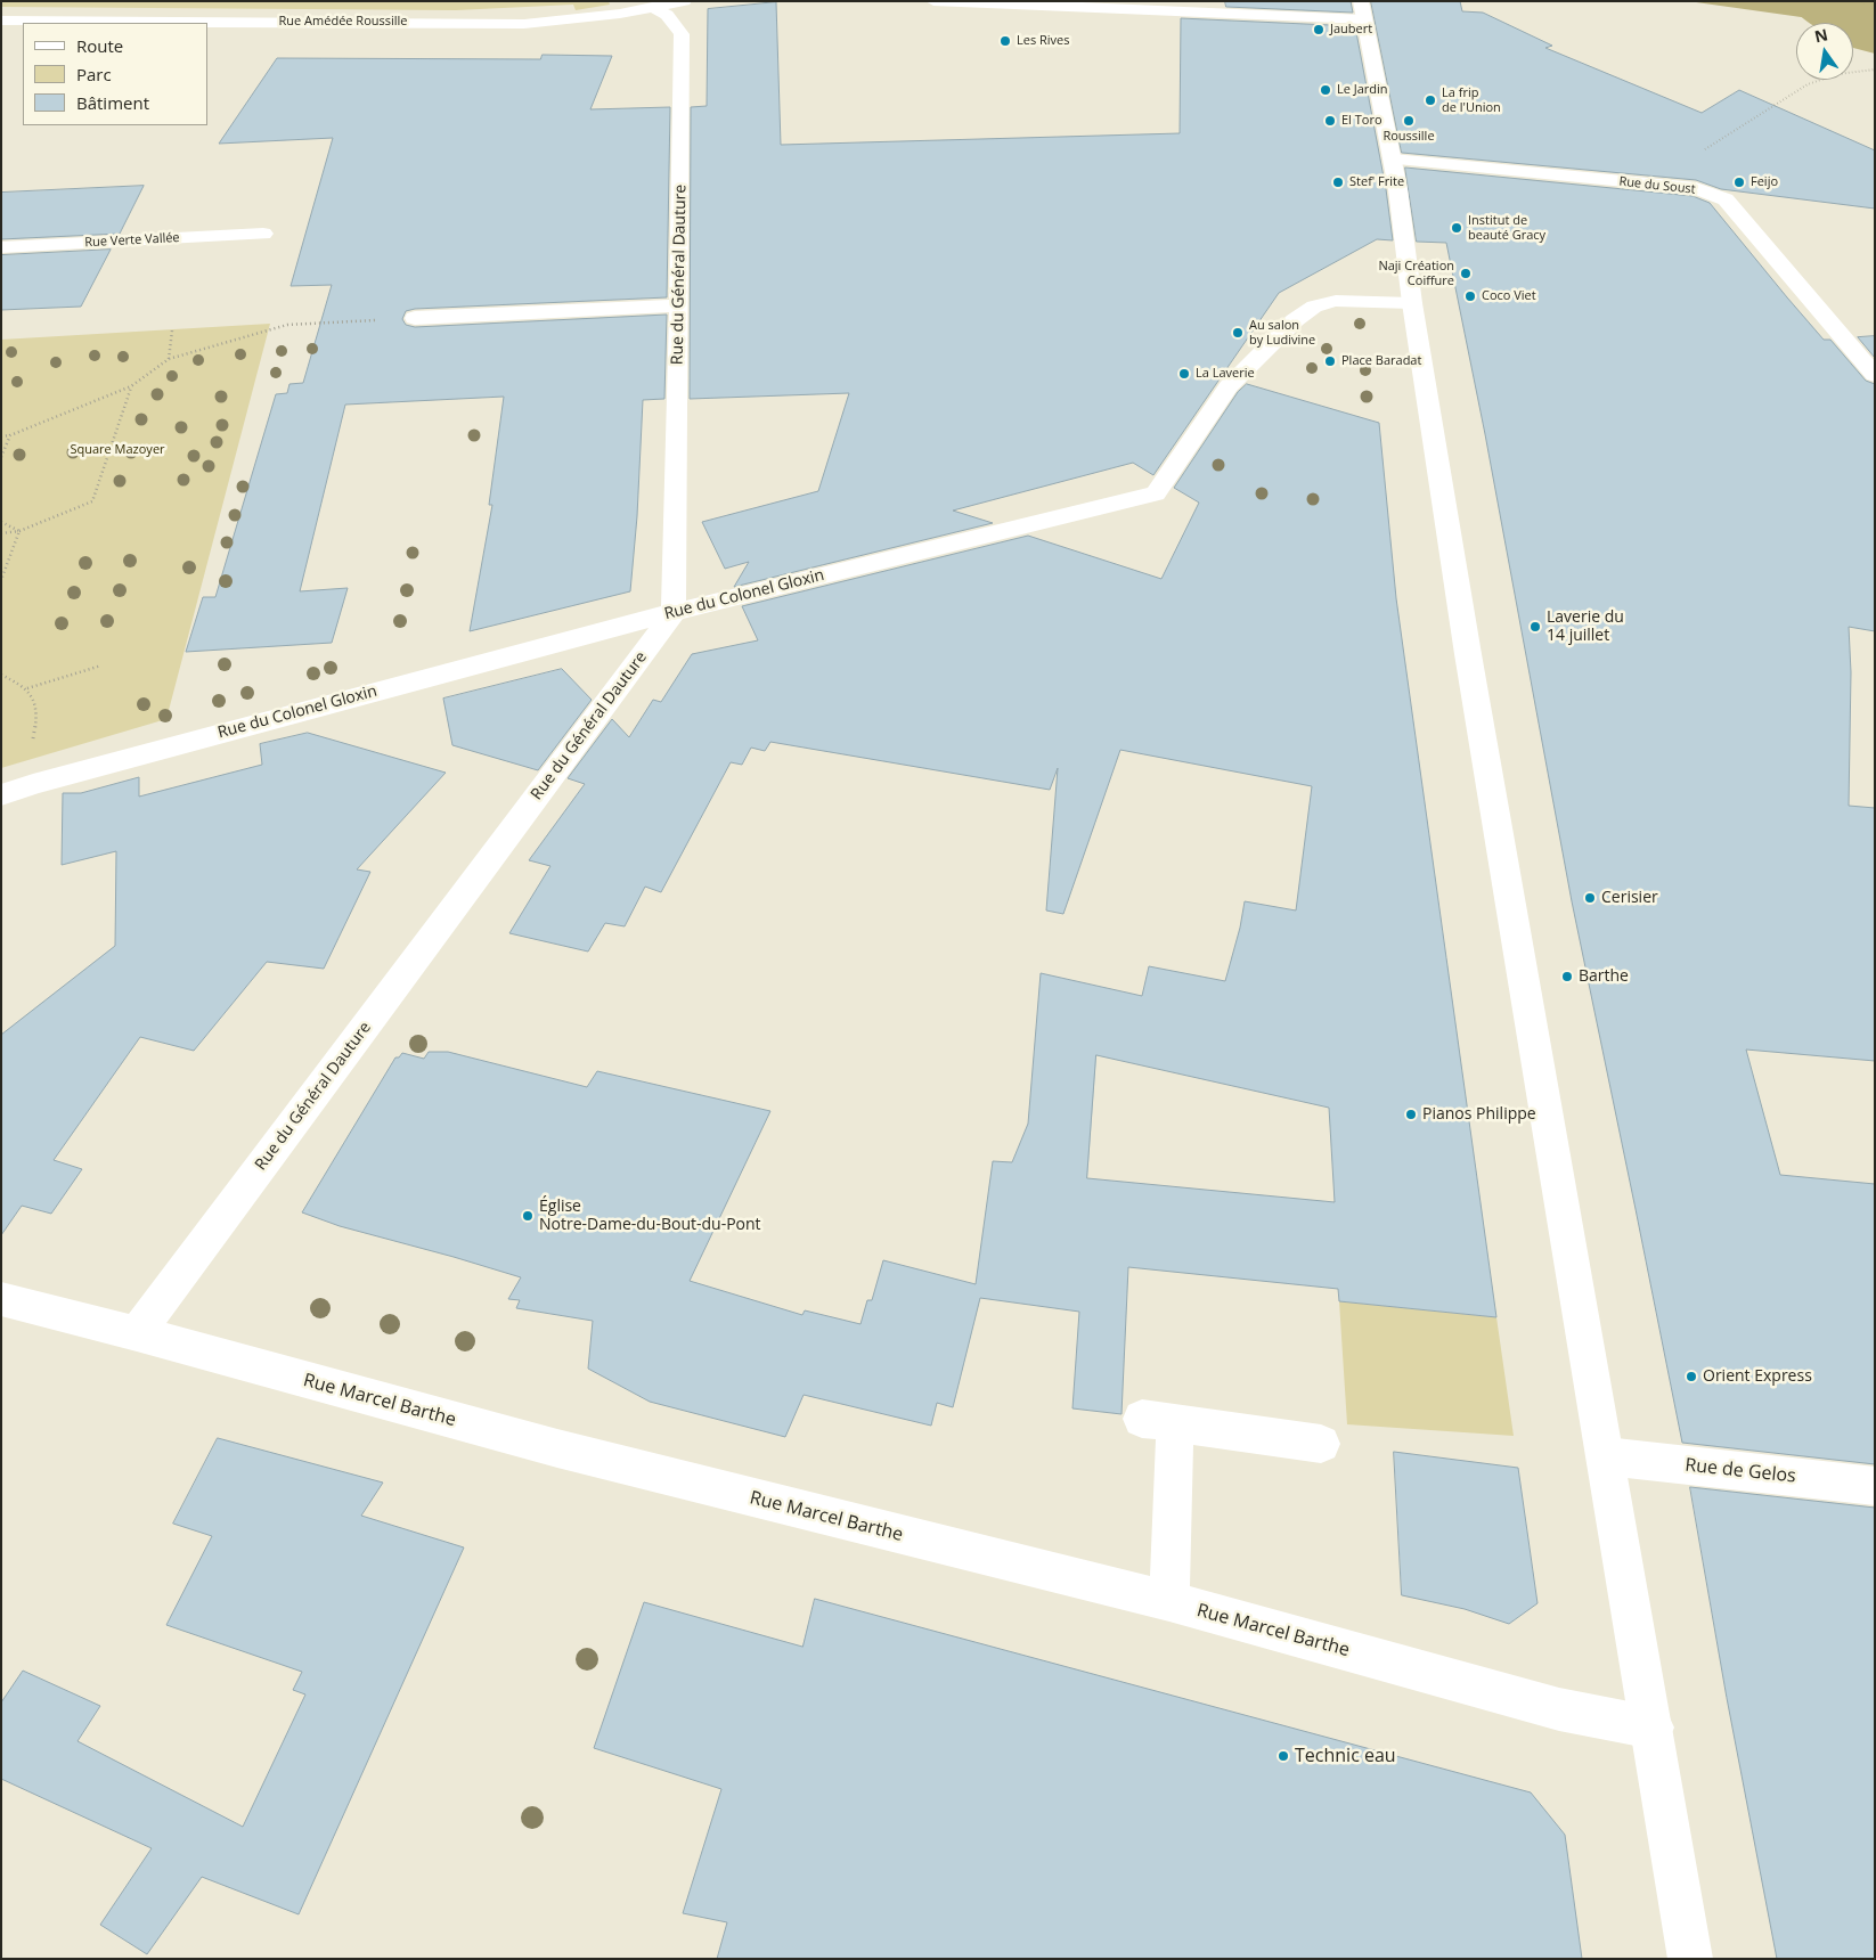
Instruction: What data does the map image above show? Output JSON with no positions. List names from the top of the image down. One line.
{"streets":{"street":["Rue Amédée Roussille","Rue du Soust","Rue Verte Vallée","Rue du Général Dauture","Rue du Colonel Gloxin","Rue Marcel Barthe","Rue de Gelos"]},"crossings":[["Rue Amédée Roussille","Rue du Général Dauture"],["Rue du Général Dauture","Rue du Colonel Gloxin"],["Rue du Général Dauture","Rue Marcel Barthe"]],"parks":["Square Mazoyer"],"places":["Jaubert","Les Rives","Le Jardin","La frip de l'Union","El Toro","Roussille","Stef' Frite","Feijo","Institut de beauté Gracy","Naji Création Coiffure","Coco Viet","Au salon by Ludivine","Place Baradat","La Laverie","Laverie du 14 juillet","Cerisier","Barthe","Pianos Philippe","Église Notre-Dame-du-Bout-du-Pont","Orient Express","Technic eau"],"legend":["Route","Parc","Bâtiment"],"north":"top"}
